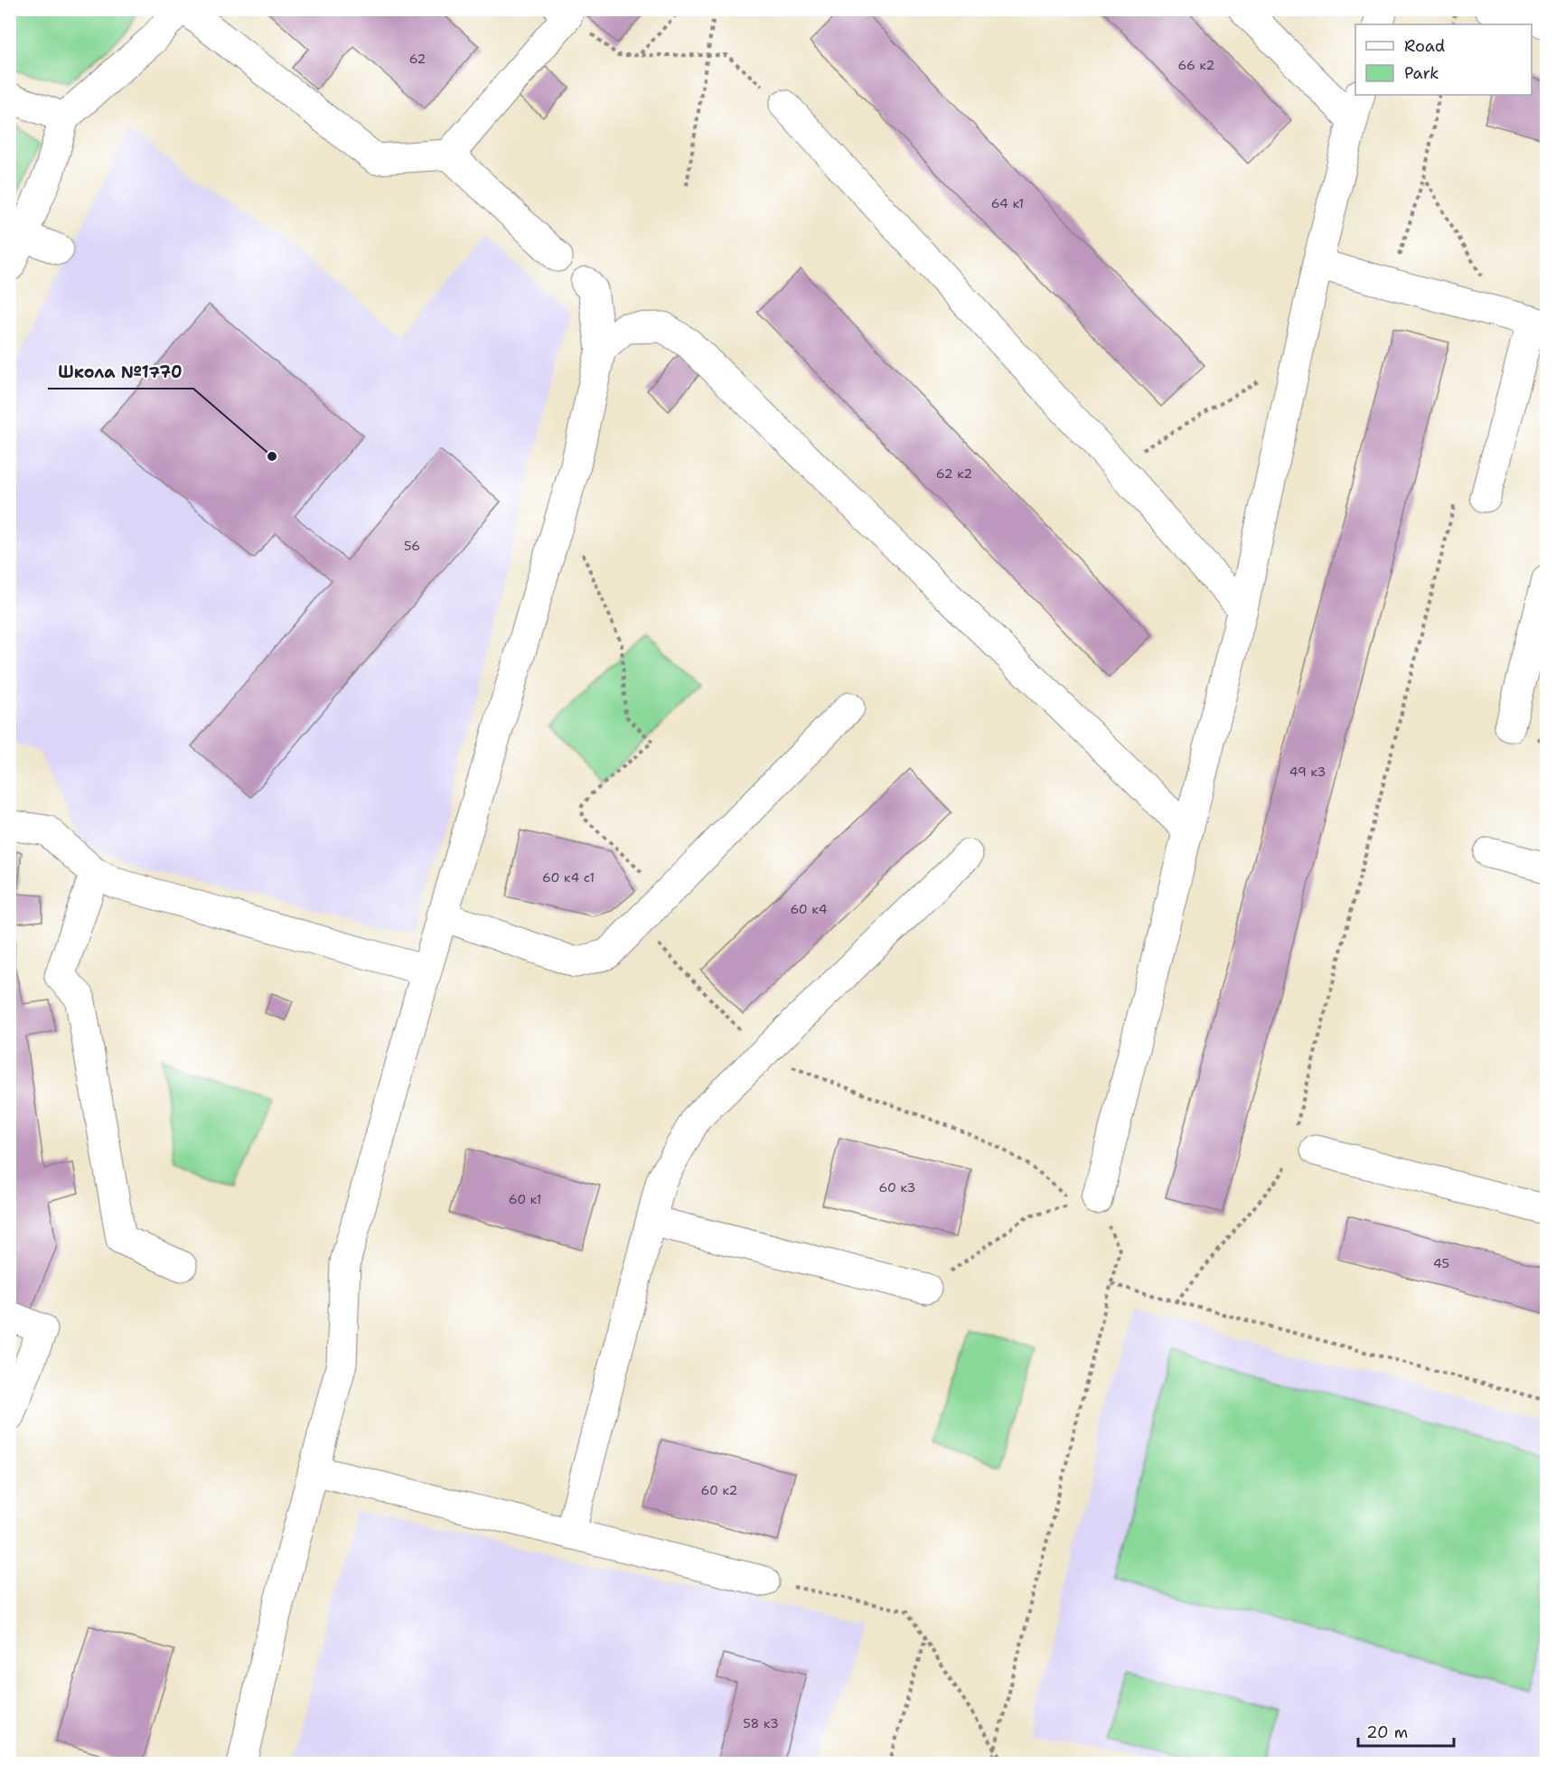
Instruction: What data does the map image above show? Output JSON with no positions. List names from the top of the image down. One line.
{"places":["Школа №1770"],"house_numbers":["62","66 к2","64 к1","62 к2","56","49 к3","60 к4 с1","60 к4","60 к3","60 к1","45","60 к2","58 к3"],"legend":["Road","Park"],"scale_bar":"20 m"}
